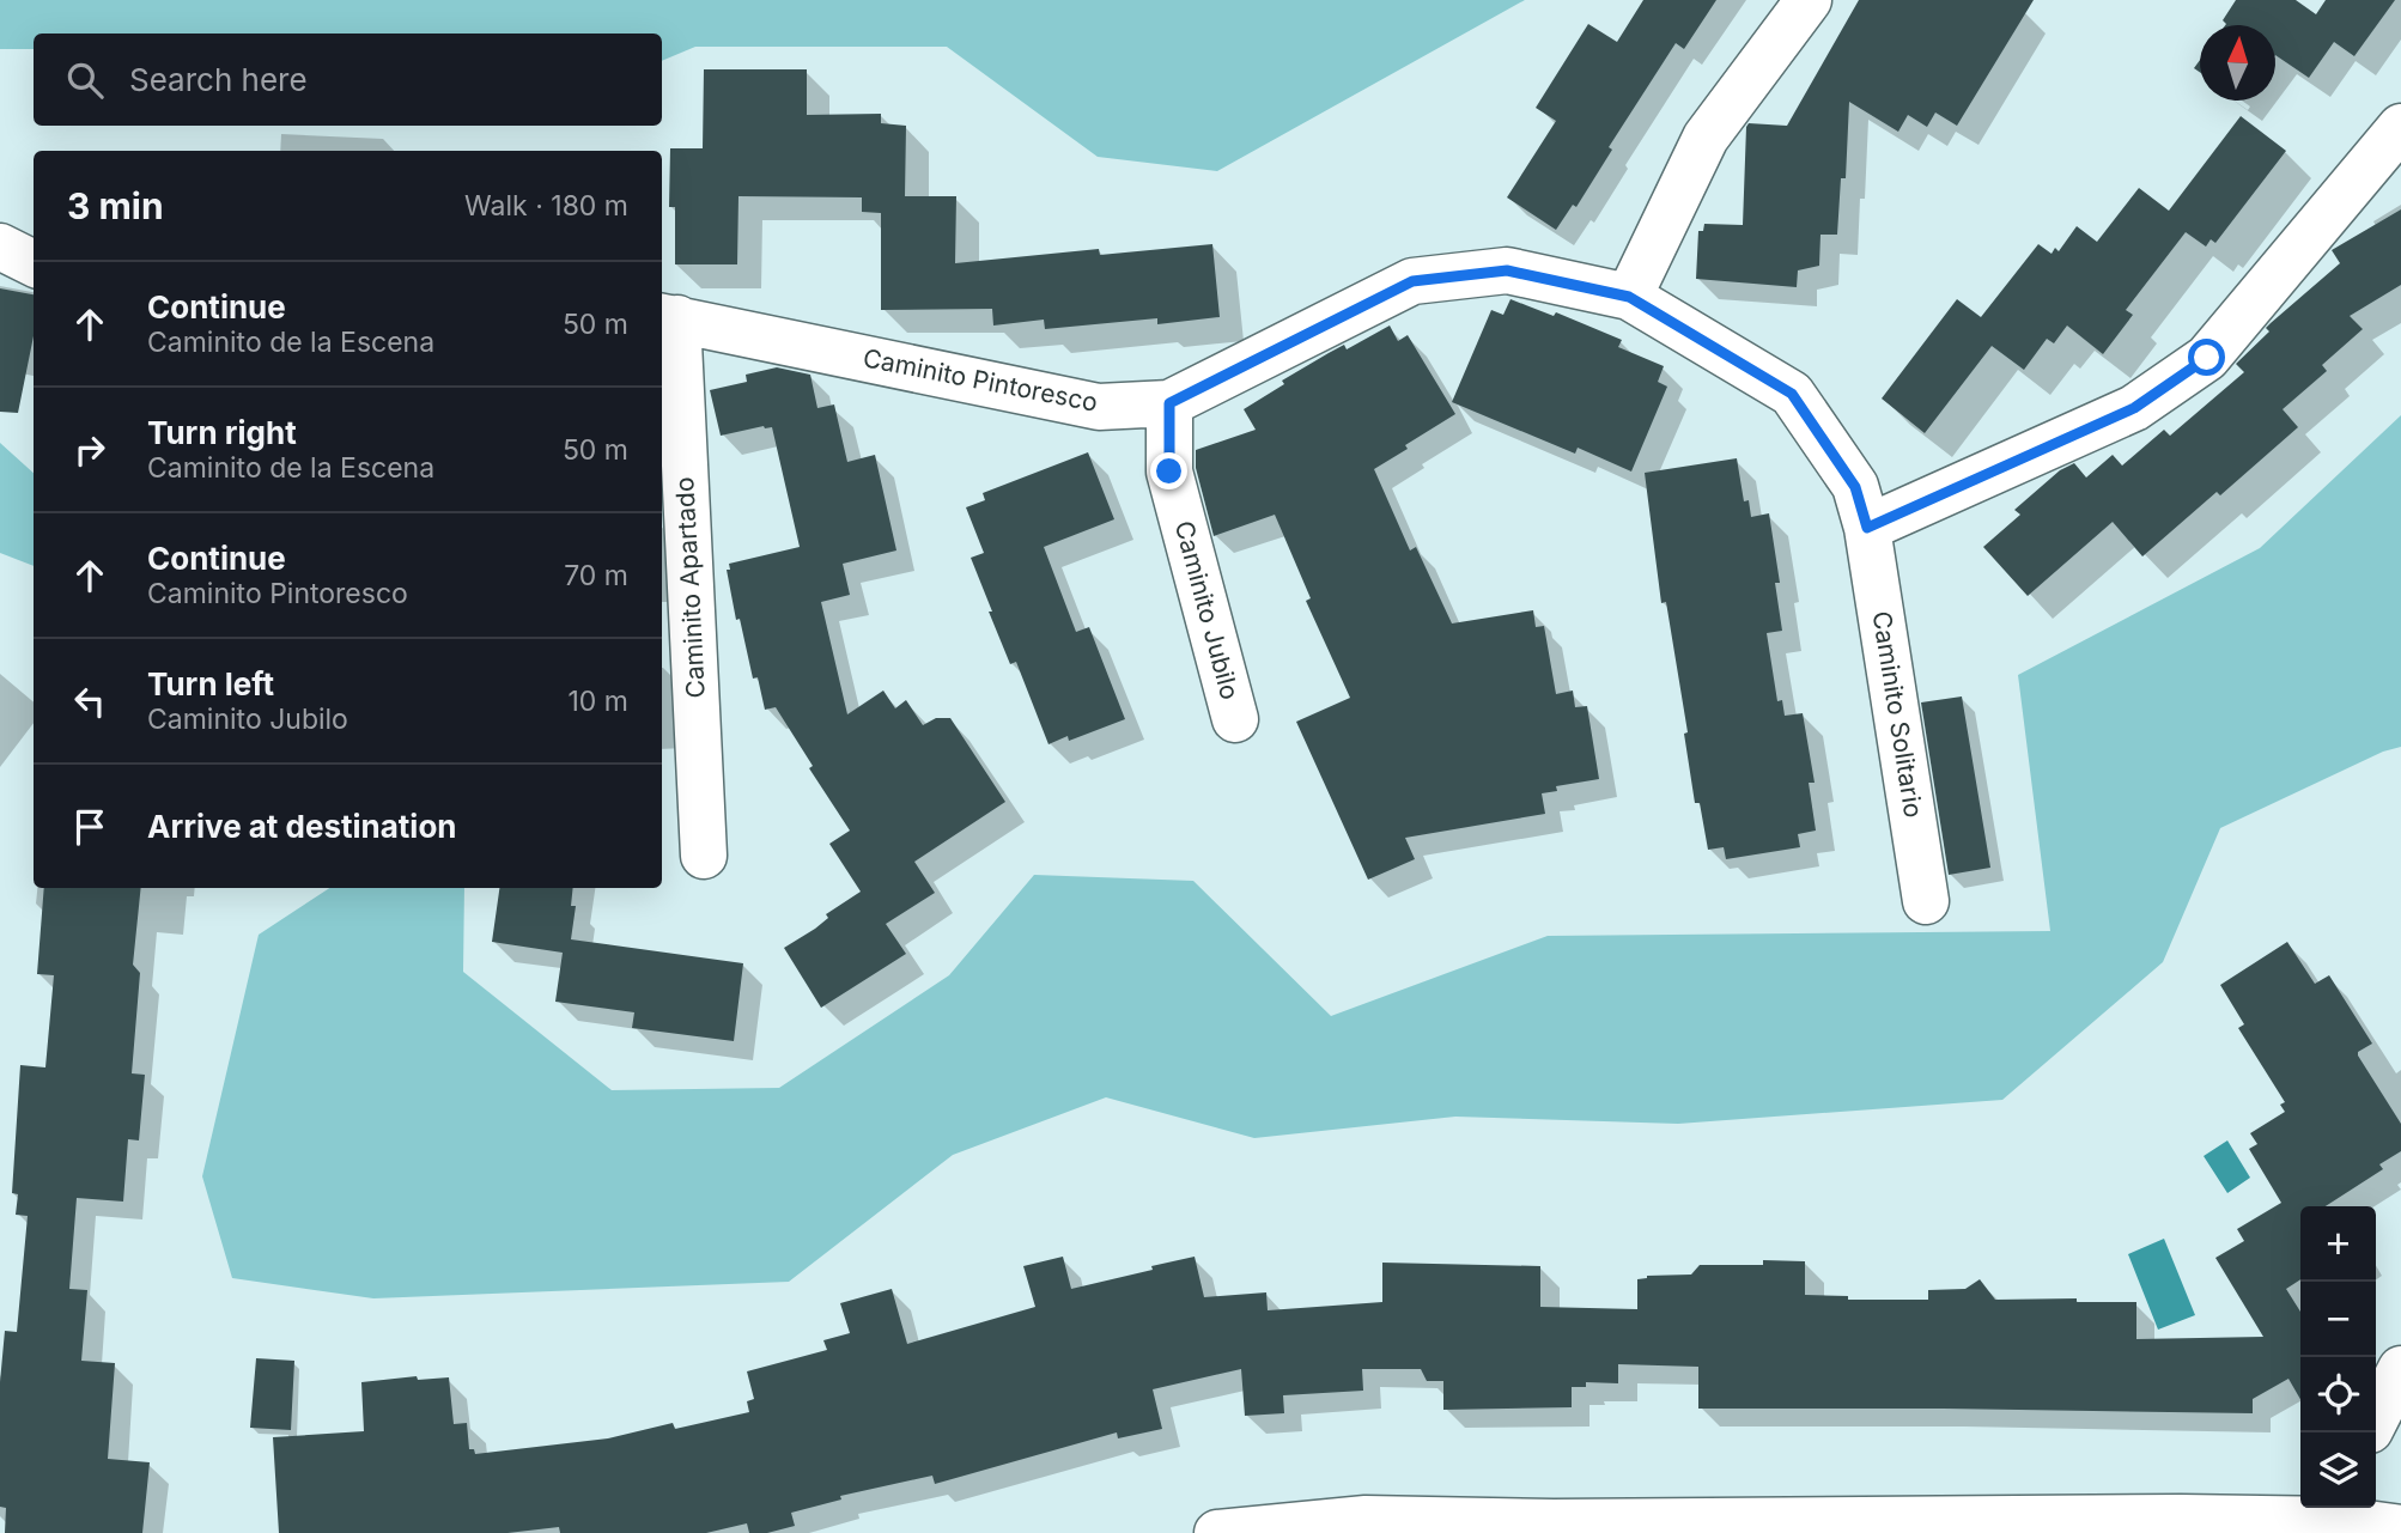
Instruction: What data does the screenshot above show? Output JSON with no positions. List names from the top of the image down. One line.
{"streets":{"street":["Caminito Pintoresco","Caminito Apartado","Caminito Jubilo","Caminito Solitario"]},"crossings":[["Caminito Pintoresco","Caminito Apartado"],["Caminito Pintoresco","Caminito Jubilo"],["Caminito Pintoresco","Caminito Solitario"]],"north":"top","page":{"search":"Search here","heading":["3 min","Walk · 180 m"],"list":[["Continue","Caminito de la Escena","50 m"],["Turn right","Caminito de la Escena","50 m"],["Continue","Caminito Pintoresco","70 m"],["Turn left","Caminito Jubilo","10 m"],"Arrive at destination"],"map_buttons":["+","−"]}}
